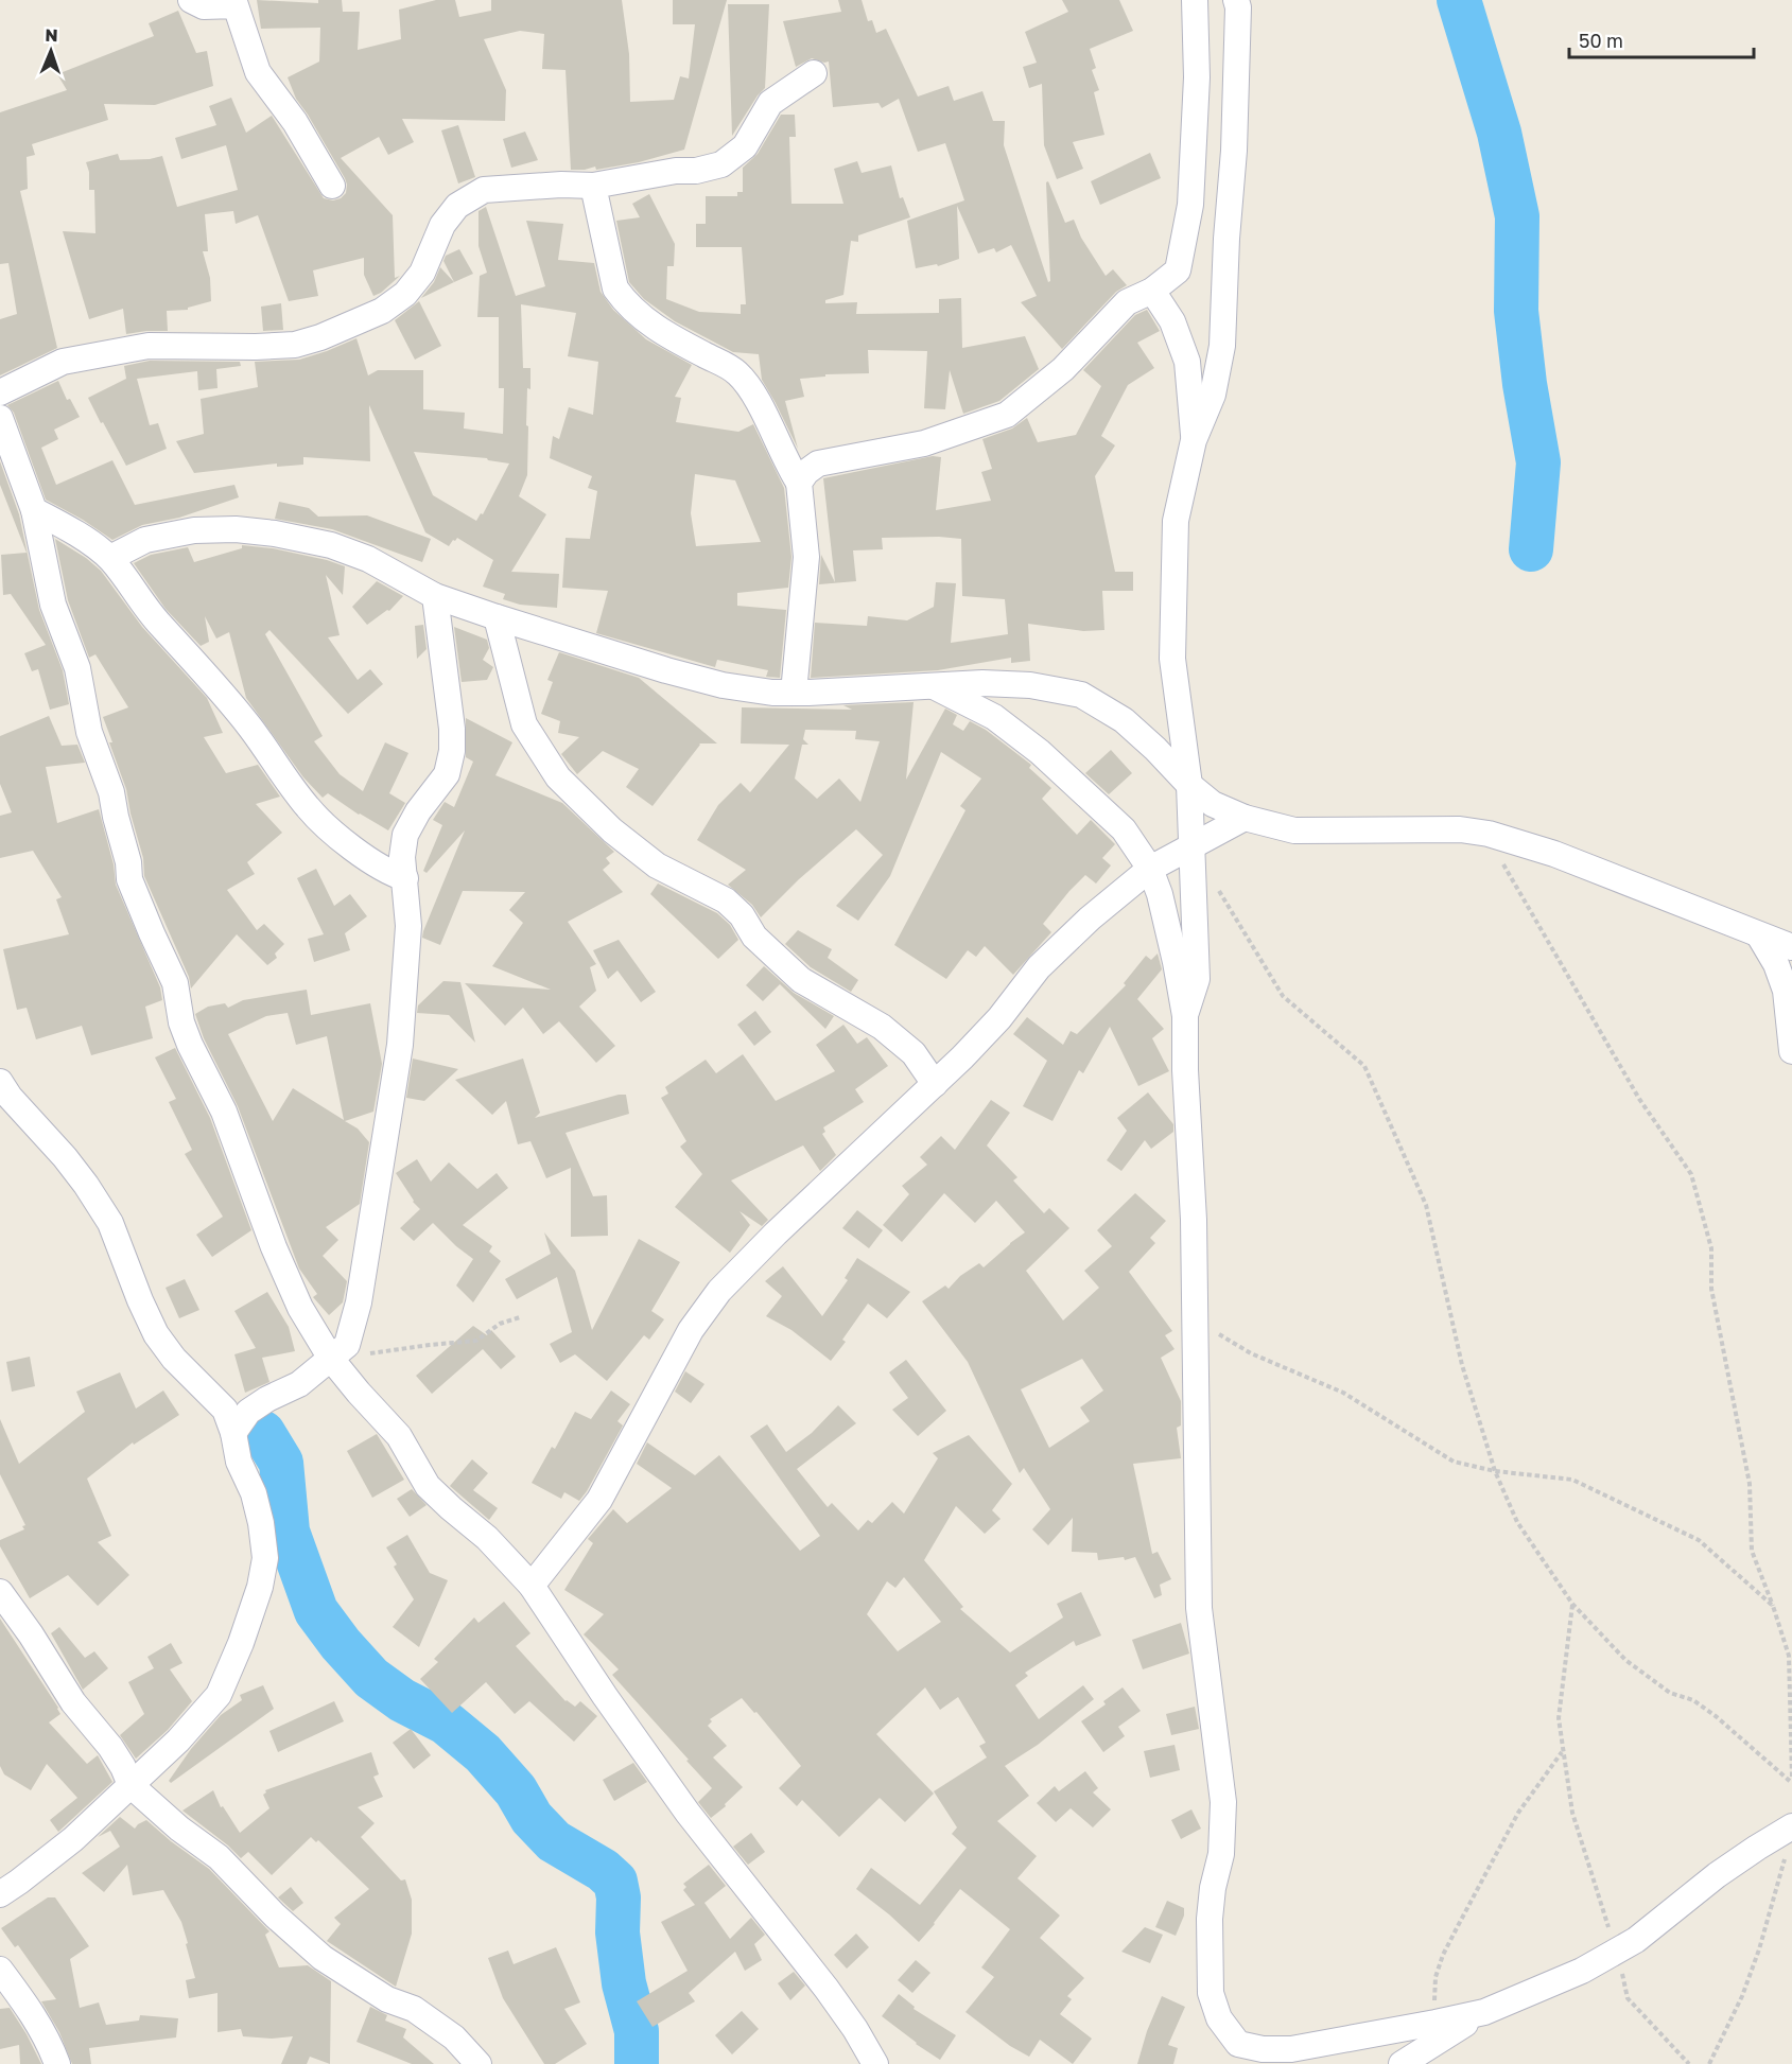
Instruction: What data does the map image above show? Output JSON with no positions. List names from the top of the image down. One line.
{"scale_bar":"50 m","north":"top"}
